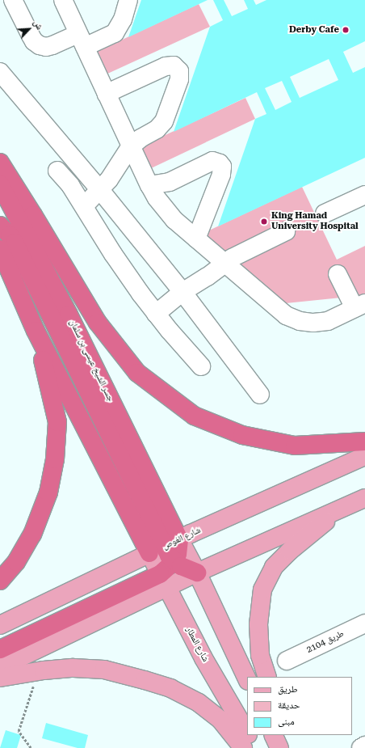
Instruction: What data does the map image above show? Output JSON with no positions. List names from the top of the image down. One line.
{"streets":{"highway":["جسر الشيخ عيسى بن سلمان"],"main road":["شارع الغوص","شارع المطار"],"street":["طريق 2104"]},"crossings":[["جسر الشيخ عيسى بن سلمان","شارع الغوص"],["جسر الشيخ عيسى بن سلمان","شارع المطار"],["شارع الغوص","شارع المطار"]],"places":["Derby Cafe","King Hamad University Hospital"],"legend":["طريق","حديقة","مبنى"],"north":"top right"}
